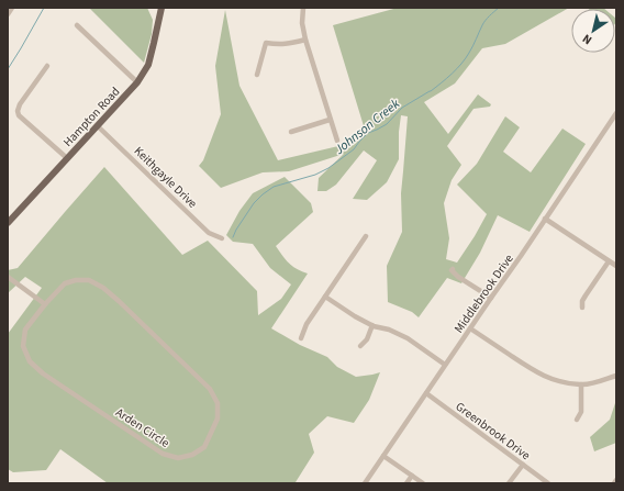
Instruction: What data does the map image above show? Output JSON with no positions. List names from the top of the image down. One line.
{"streets":{"main road":["Hampton Road"],"street":["Keithgayle Drive","Middlebrook Drive","Arden Circle","Greenbrook Drive"]},"crossings":[["Hampton Road","Keithgayle Drive"],["Middlebrook Drive","Greenbrook Drive"]],"water":["Johnson Creek"],"north":"bottom left"}
